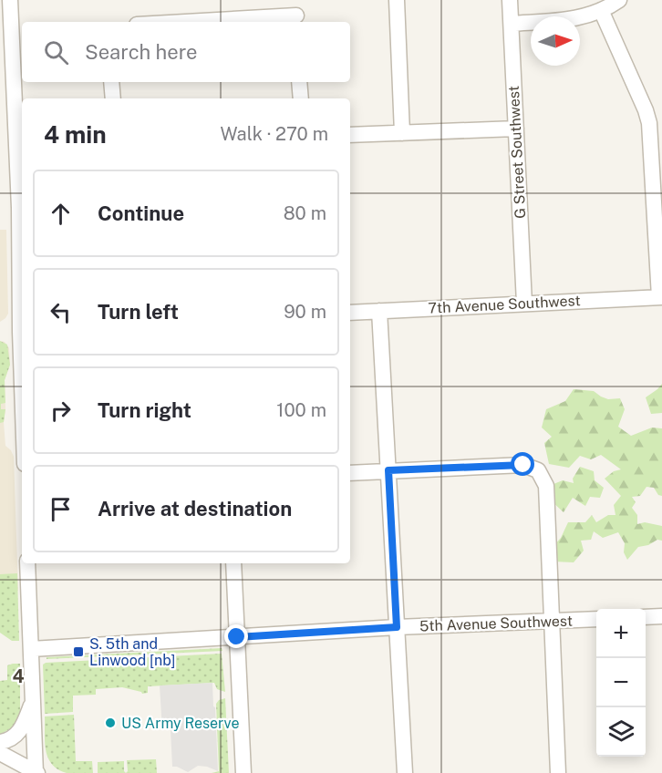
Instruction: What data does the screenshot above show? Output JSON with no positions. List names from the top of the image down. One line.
{"streets":{"street":["G Street Southwest","7th Avenue Southwest","5th Avenue Southwest"]},"crossings":[["G Street Southwest","7th Avenue Southwest"]],"places":{"transit":["S. 5th and Linwood [nb]"],"other":["US Army Reserve"]},"north":"right","page":{"search":"Search here","heading":["4 min","Walk · 270 m"],"list":[["Continue","80 m"],["Turn left","90 m"],["Turn right","100 m"],"Arrive at destination"],"map_buttons":["+","−"]},"grid":{"rows":["4"]}}
